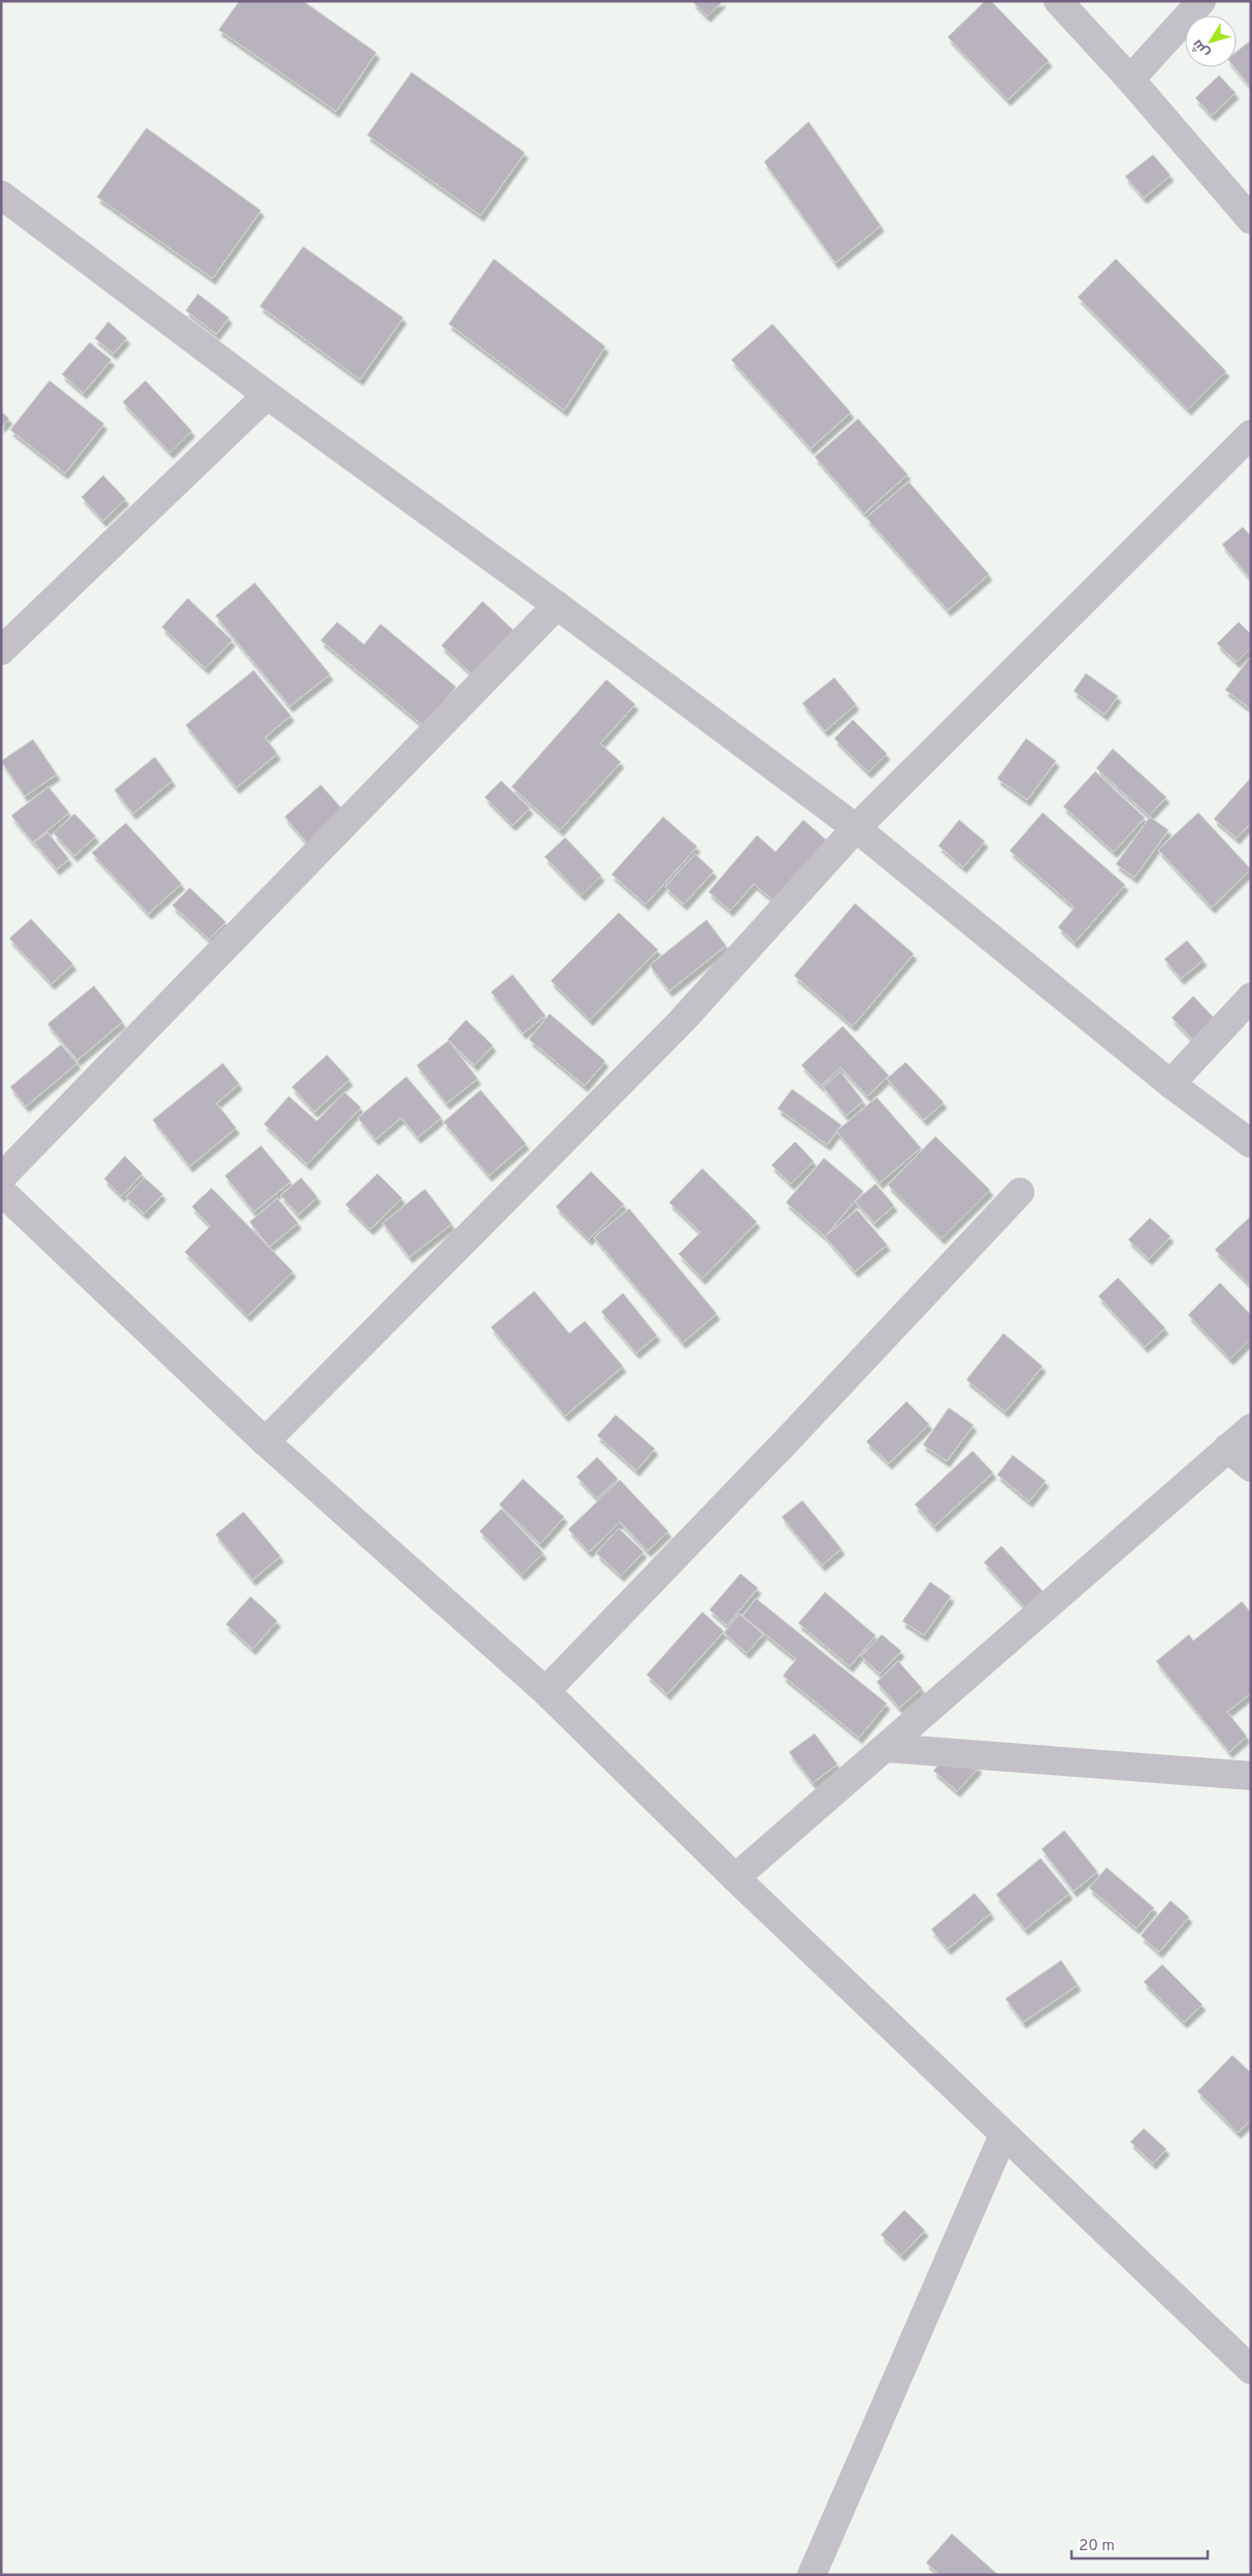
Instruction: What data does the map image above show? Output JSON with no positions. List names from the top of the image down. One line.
{"scale_bar":"20 m","north":"bottom left"}
